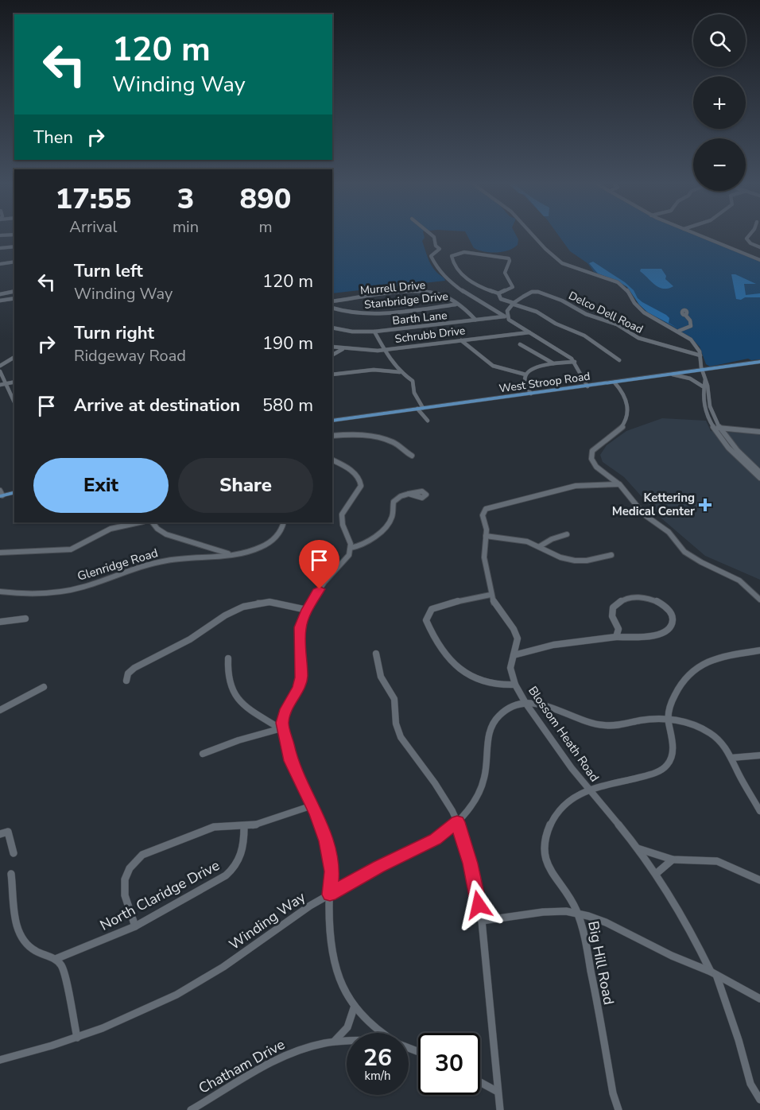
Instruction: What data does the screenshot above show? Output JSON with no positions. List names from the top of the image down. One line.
{"streets":{"main road":["West Stroop Road"],"street":["Murrell Drive","Stanbridge Drive","Delco Dell Road","Barth Lane","Schrubb Drive","Glenridge Road","Blossom Heath Road","North Claridge Drive","Winding Way","Big Hill Road","Chatham Drive"]},"crossings":[["Murrell Drive","Stanbridge Drive"],["Murrell Drive","Barth Lane"],["Blossom Heath Road","Winding Way"],["Blossom Heath Road","Big Hill Road"],["Winding Way","Big Hill Road"]],"places":{"health":["Kettering Medical Center"]},"page":{"map_buttons":["+","−"],"turn":["120 m","Winding Way"],"then":"Then","eta":["17:55","Arrival","3","min","890","m"],"list":[{"name":"Turn left","note":"Winding Way","value":"120 m"},{"name":"Turn right","note":"Ridgeway Road","value":"190 m"},{"name":"Arrive at destination","value":"580 m"}],"buttons":["Exit","Share"],"speed":"26 km/h","limit":"30"}}
